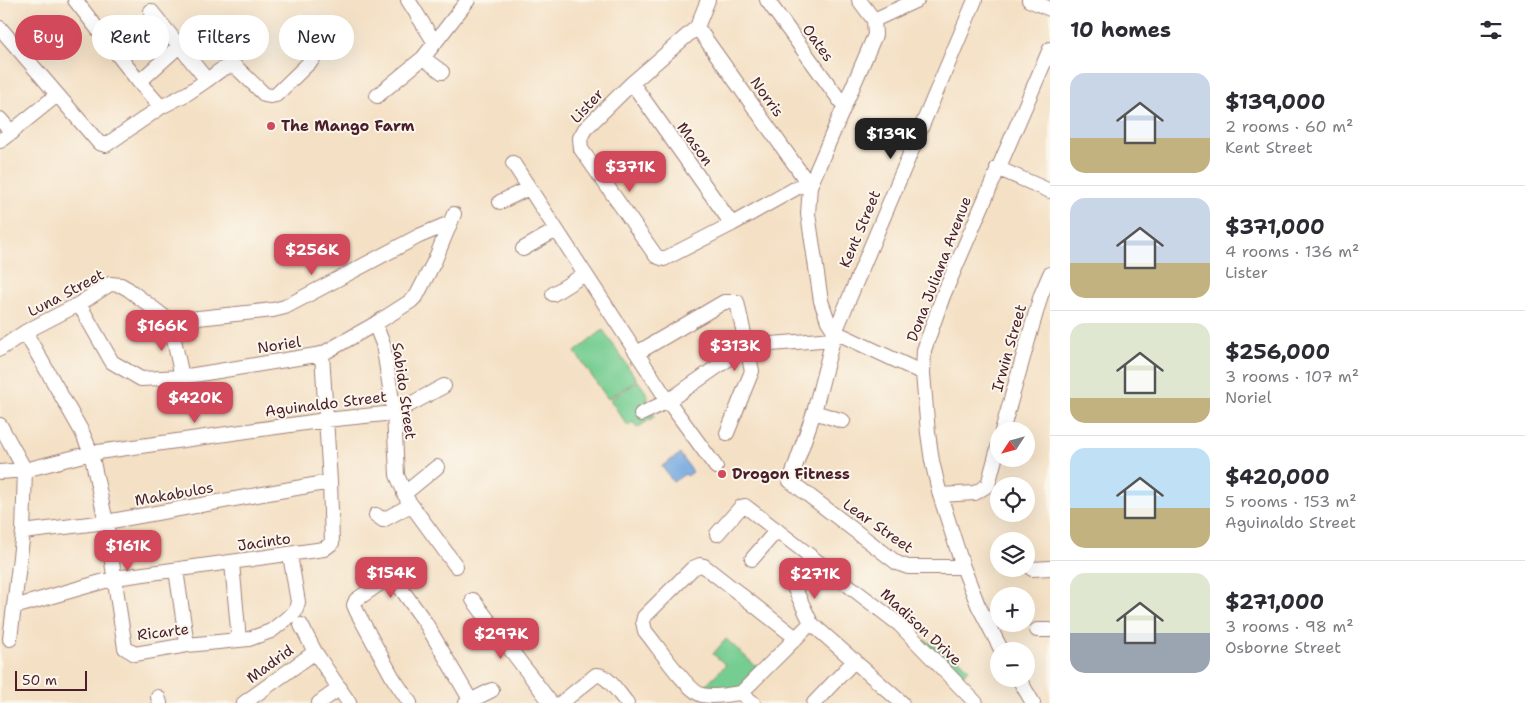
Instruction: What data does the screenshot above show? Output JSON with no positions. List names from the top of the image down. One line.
{"streets":{"street":["Oates","Norris","Lister","Mason","Kent Street","Dona Juliana Avenue","Luna Street","Noriel","Irwin Street","Sabido Street","Aguinaldo Street","Makabulos","Lear Street","Jacinto","Madison Drive","Ricarte","Madrid"]},"crossings":[["Norris","Lister"],["Lister","Mason"],["Kent Street","Lear Street"],["Dona Juliana Avenue","Lear Street"],["Luna Street","Noriel"],["Luna Street","Ricarte"],["Noriel","Sabido Street"],["Noriel","Jacinto"],["Sabido Street","Aguinaldo Street"],["Aguinaldo Street","Jacinto"],["Aguinaldo Street","Ricarte"],["Makabulos","Jacinto"],["Makabulos","Ricarte"],["Jacinto","Ricarte"]],"places":["The Mango Farm","Drogon Fitness"],"scale_bar":"50 m","north":"bottom left","page":{"heading":"10 homes","chip":["Buy","Rent","Filters","New"],"list":[{"name":"$139,000","note":"2 rooms · 60 m² · Kent Street"},{"name":"$371,000","note":"4 rooms · 136 m² · Lister"},{"name":"$256,000","note":"3 rooms · 107 m² · Noriel"},{"name":"$420,000","note":"5 rooms · 153 m² · Aguinaldo Street"},{"name":"$271,000","note":"3 rooms · 98 m² · Osborne Street"}],"price":["$139K","$371K","$256K","$166K","$313K","$420K","$161K","$154K","$271K","$297K"],"map_buttons":["+","−"],"scale":"50 m"}}
